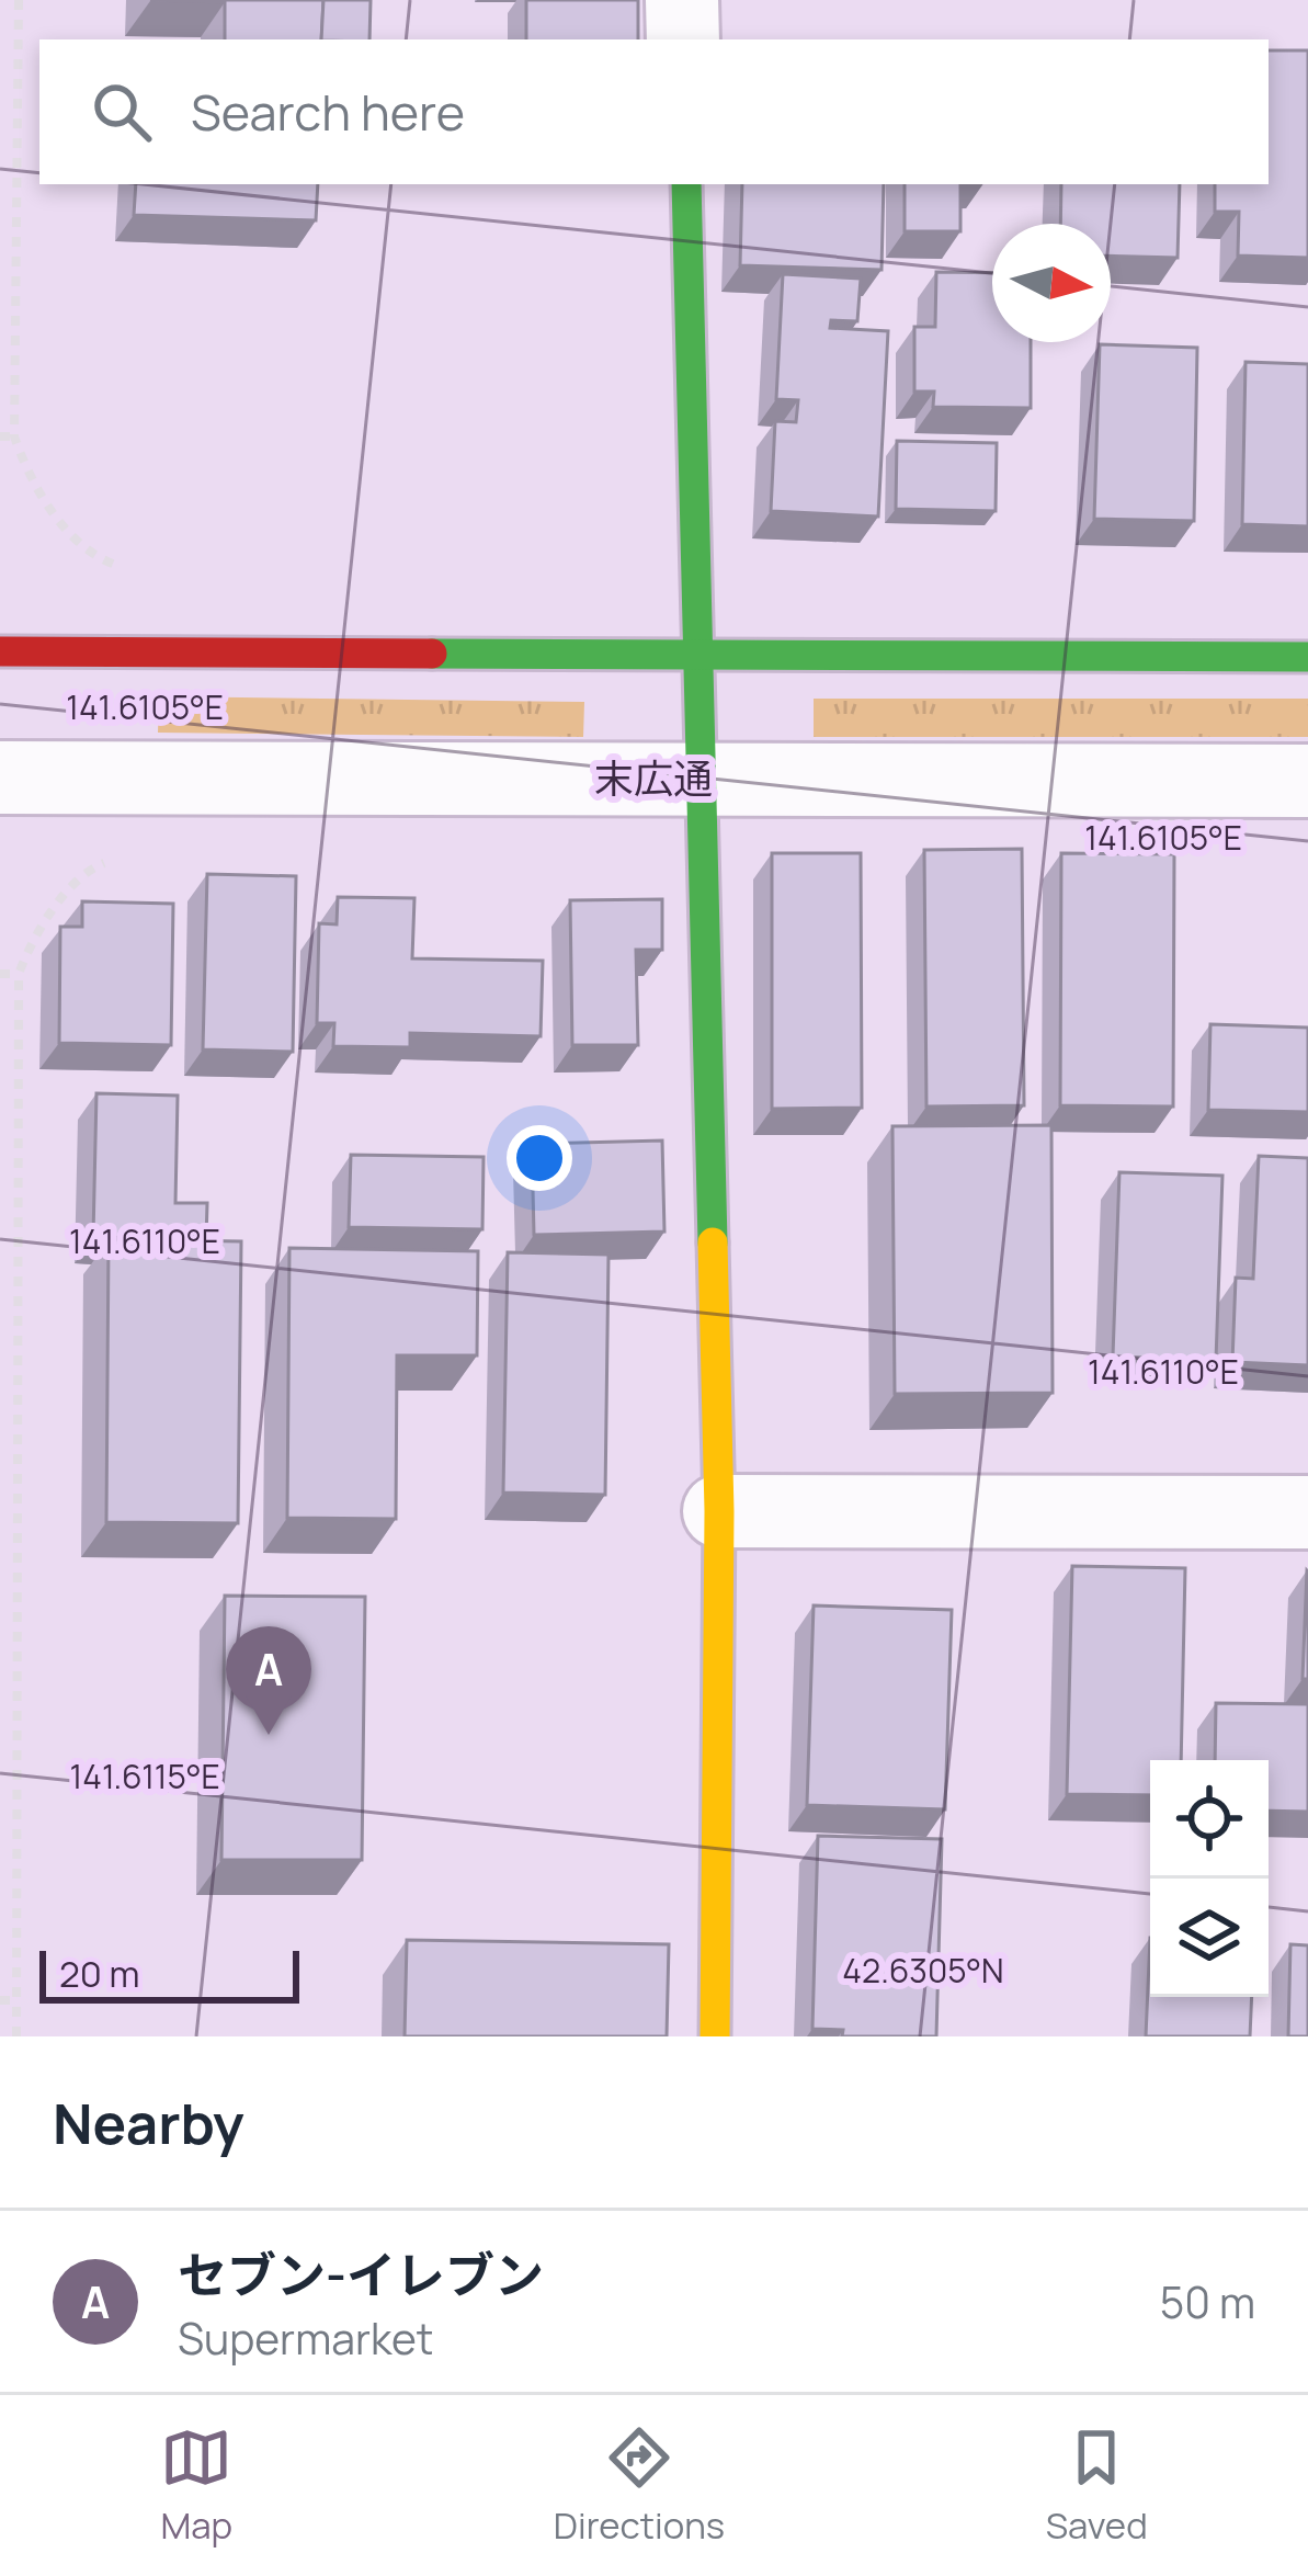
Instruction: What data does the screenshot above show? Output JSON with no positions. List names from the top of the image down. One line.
{"streets":{"street":["末広通"]},"scale_bar":"20 m","north":"right","page":{"search":"Search here","pins":"A","scale":"20 m","heading":"Nearby","list":[{"mark":"A","name":"セブン-イレブン","note":"Supermarket","value":"50 m"}],"nav":["Map","Directions","Saved"]},"coordinates":["141.6105°E","141.6110°E","141.6115°E","42.6305°N"]}
